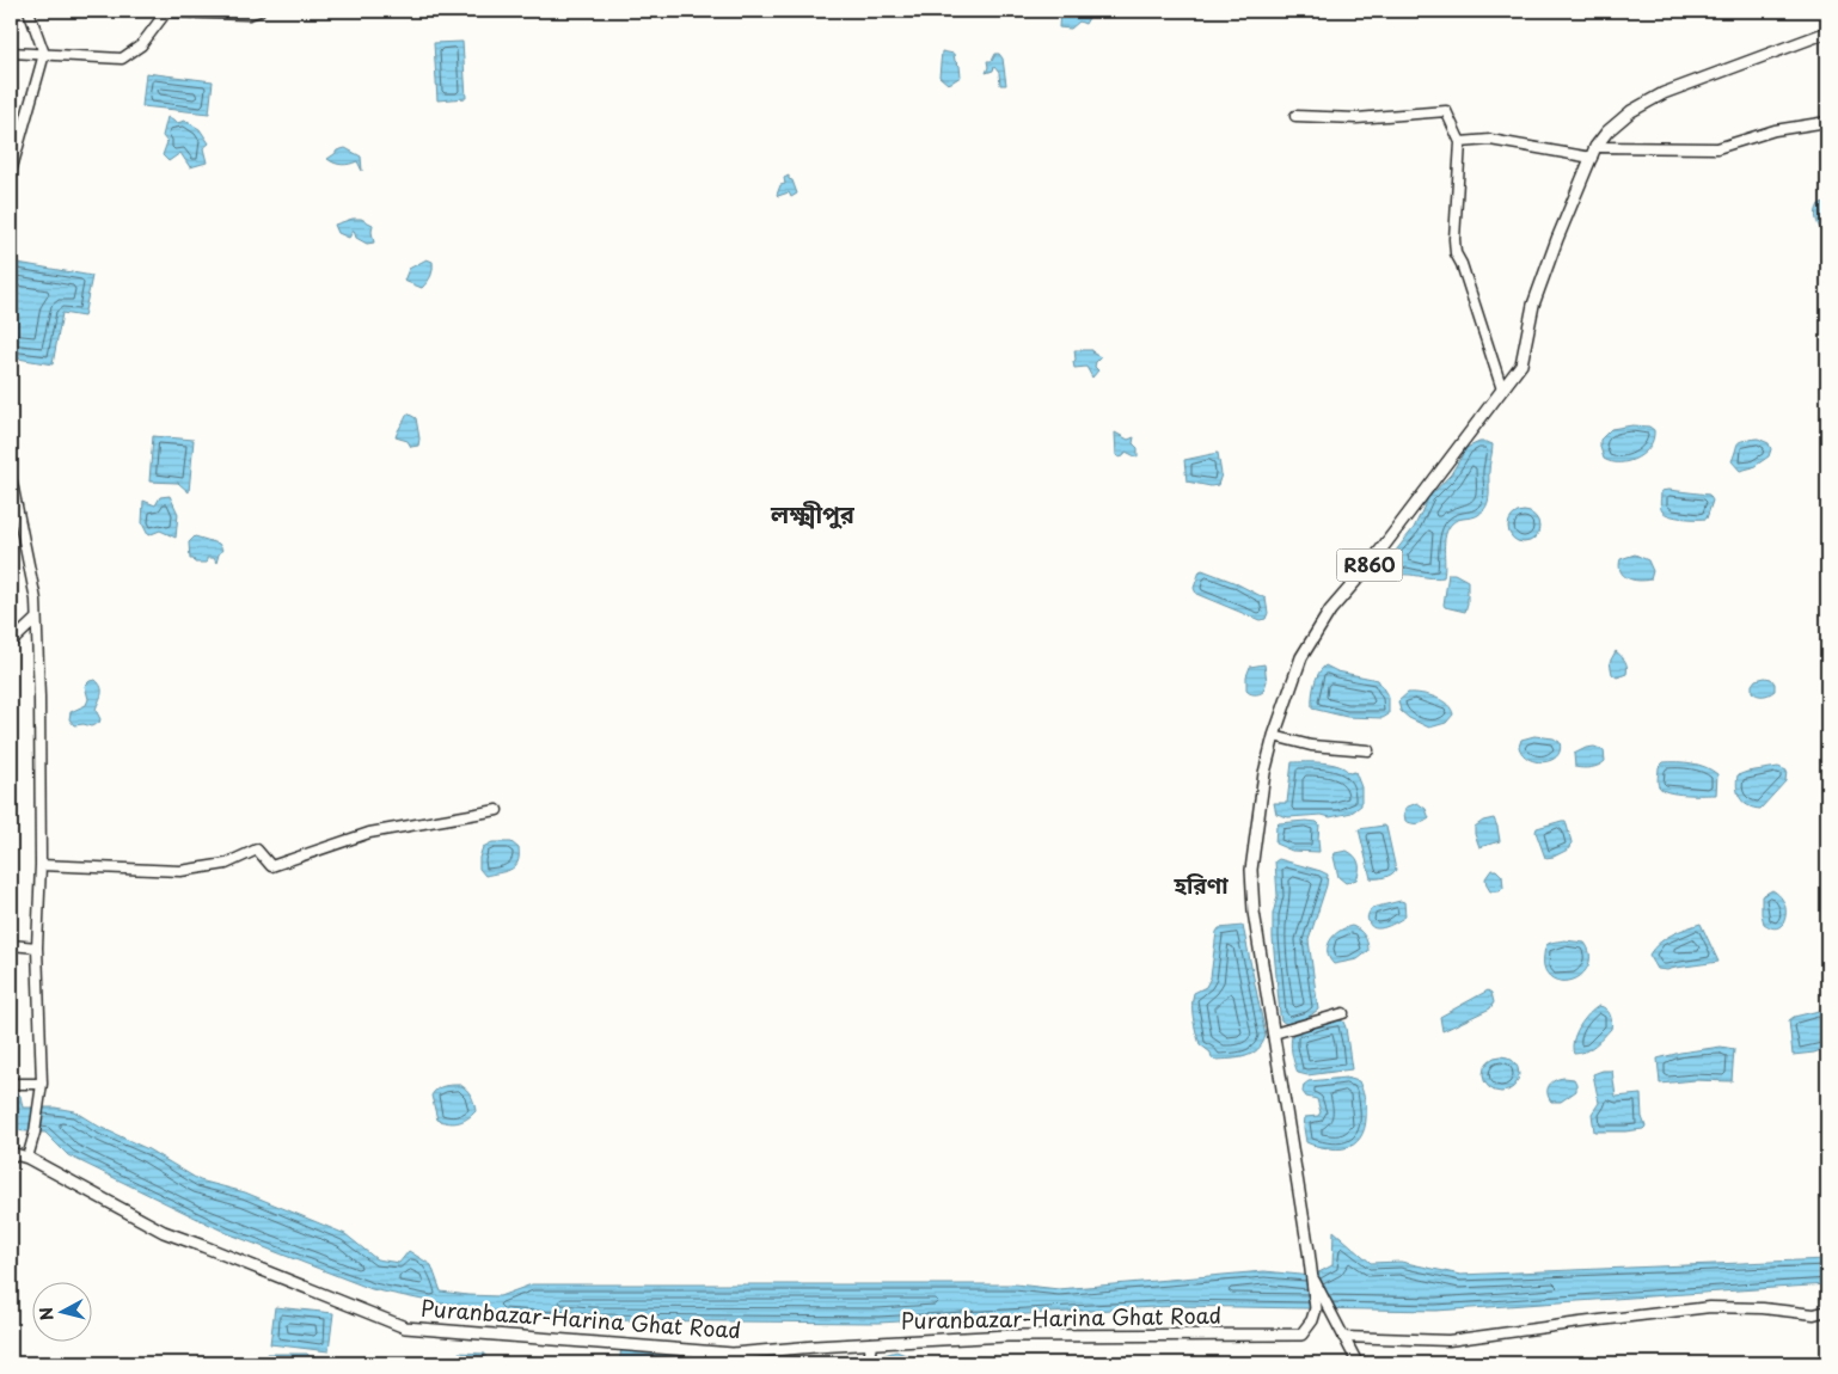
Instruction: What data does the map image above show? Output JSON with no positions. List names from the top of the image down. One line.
{"streets":{"main road":["R860","Puranbazar-Harina Ghat Road"]},"crossings":[["R860","Puranbazar-Harina Ghat Road"]],"districts":["লক্ষ্মীপুর","হরিণা"],"north":"left"}
